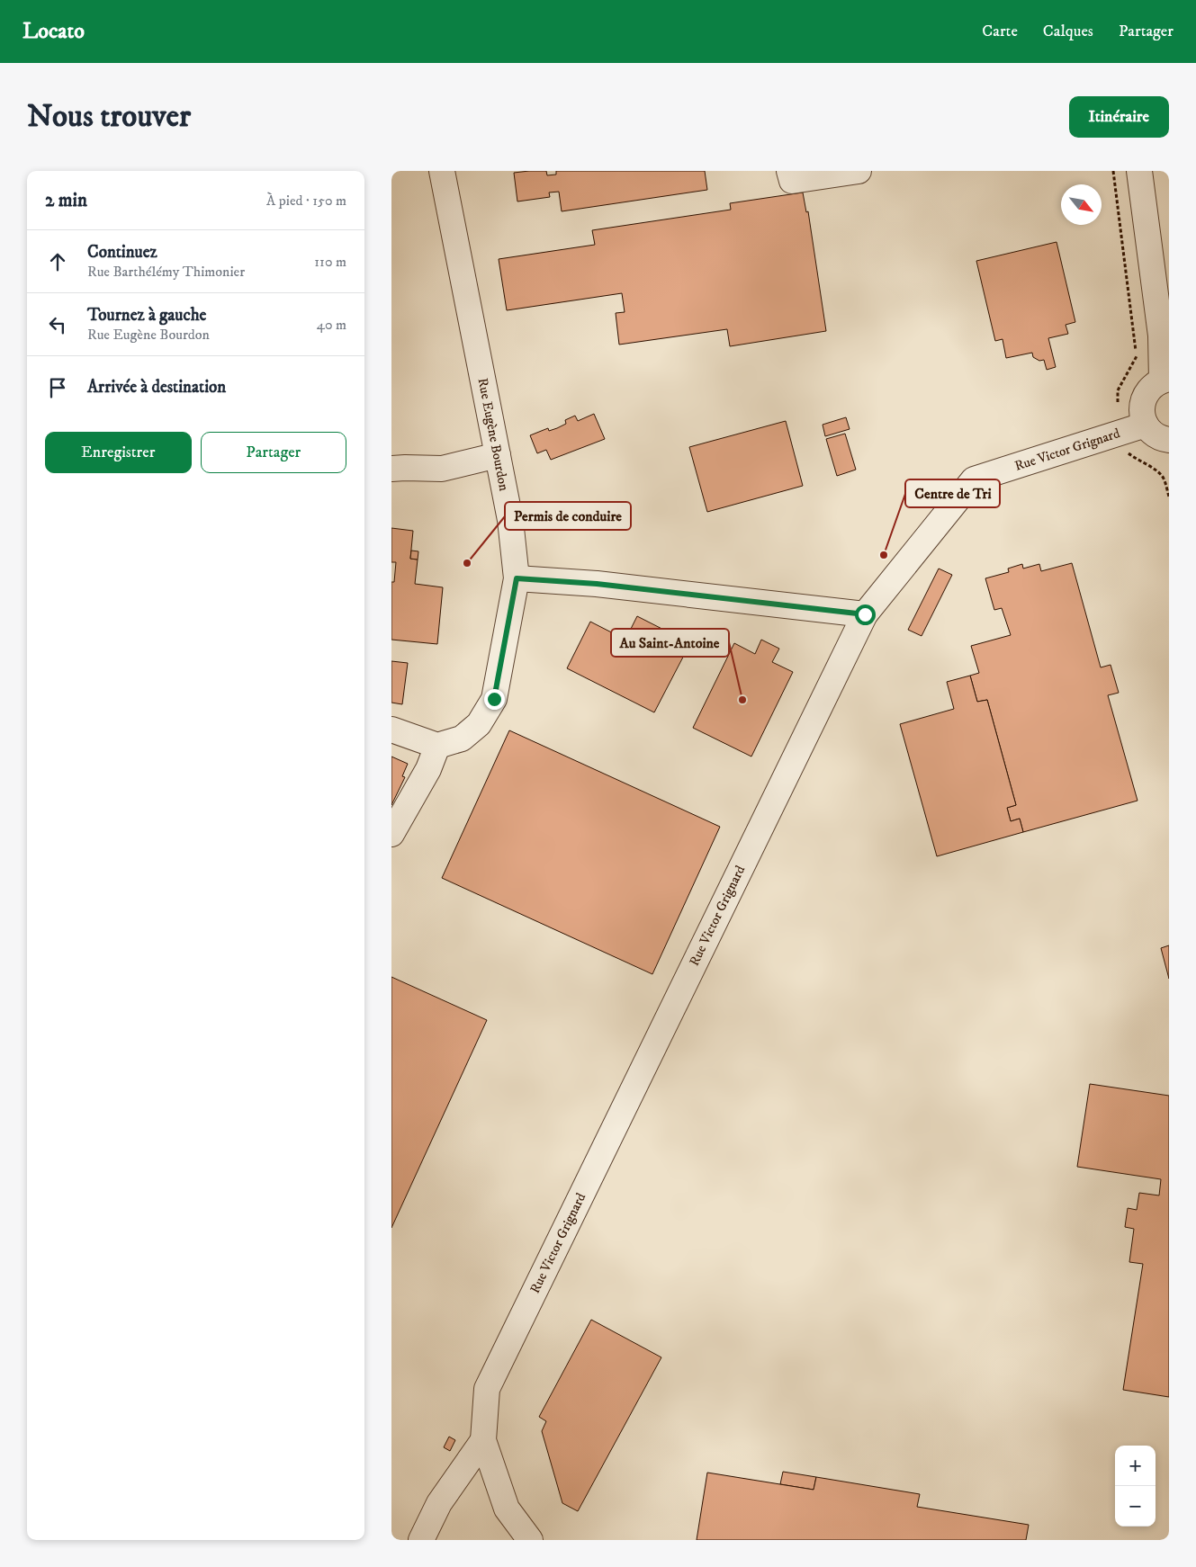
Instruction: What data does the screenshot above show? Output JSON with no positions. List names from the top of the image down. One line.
{"streets":{"street":["Rue Eugène Bourdon","Rue Victor Grignard"]},"places":["Centre de Tri","Permis de conduire","Au Saint-Antoine"],"north":"bottom right","page":{"header":"Locato","nav":["Carte","Calques","Partager"],"buttons":["Itinéraire",["Enregistrer","Partager"]],"title":"Nous trouver","heading":["2 min","À pied · 150 m"],"list":[["Continuez","Rue Barthélémy Thimonier","110 m"],["Tournez à gauche","Rue Eugène Bourdon","40 m"],"Arrivée à destination"],"map_buttons":["+","−"]}}
